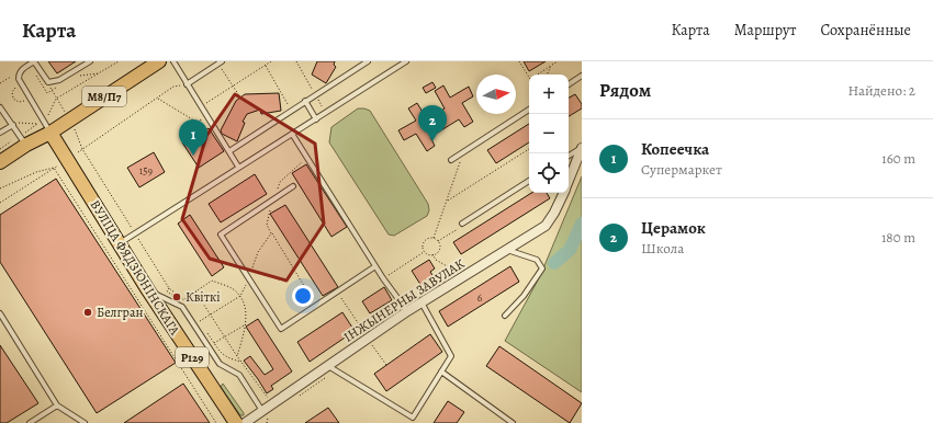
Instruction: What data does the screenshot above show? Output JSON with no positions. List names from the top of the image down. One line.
{"streets":{"main road":["М8/П7","ВУЛІЦА ФЯДЗЮНІНСКАГА","Р129"],"street":["ІНЖЫНЕРНЫ ЗАВУЛАК"]},"crossings":[["М8/П7","ВУЛІЦА ФЯДЗЮНІНСКАГА"]],"places":["Квіткі","Белгран"],"house_numbers":["159","6"],"north":"right","page":{"header":"Карта","nav":["Карта","Маршрут","Сохранённые"],"heading":["Рядом","Найдено: 2"],"map_buttons":["+","−"],"pins":["2","1"],"list":[{"mark":"1","name":"Копеечка","note":"Супермаркет","value":"160 m"},{"mark":"2","name":"Церамок","note":"Школа","value":"180 m"}]}}
